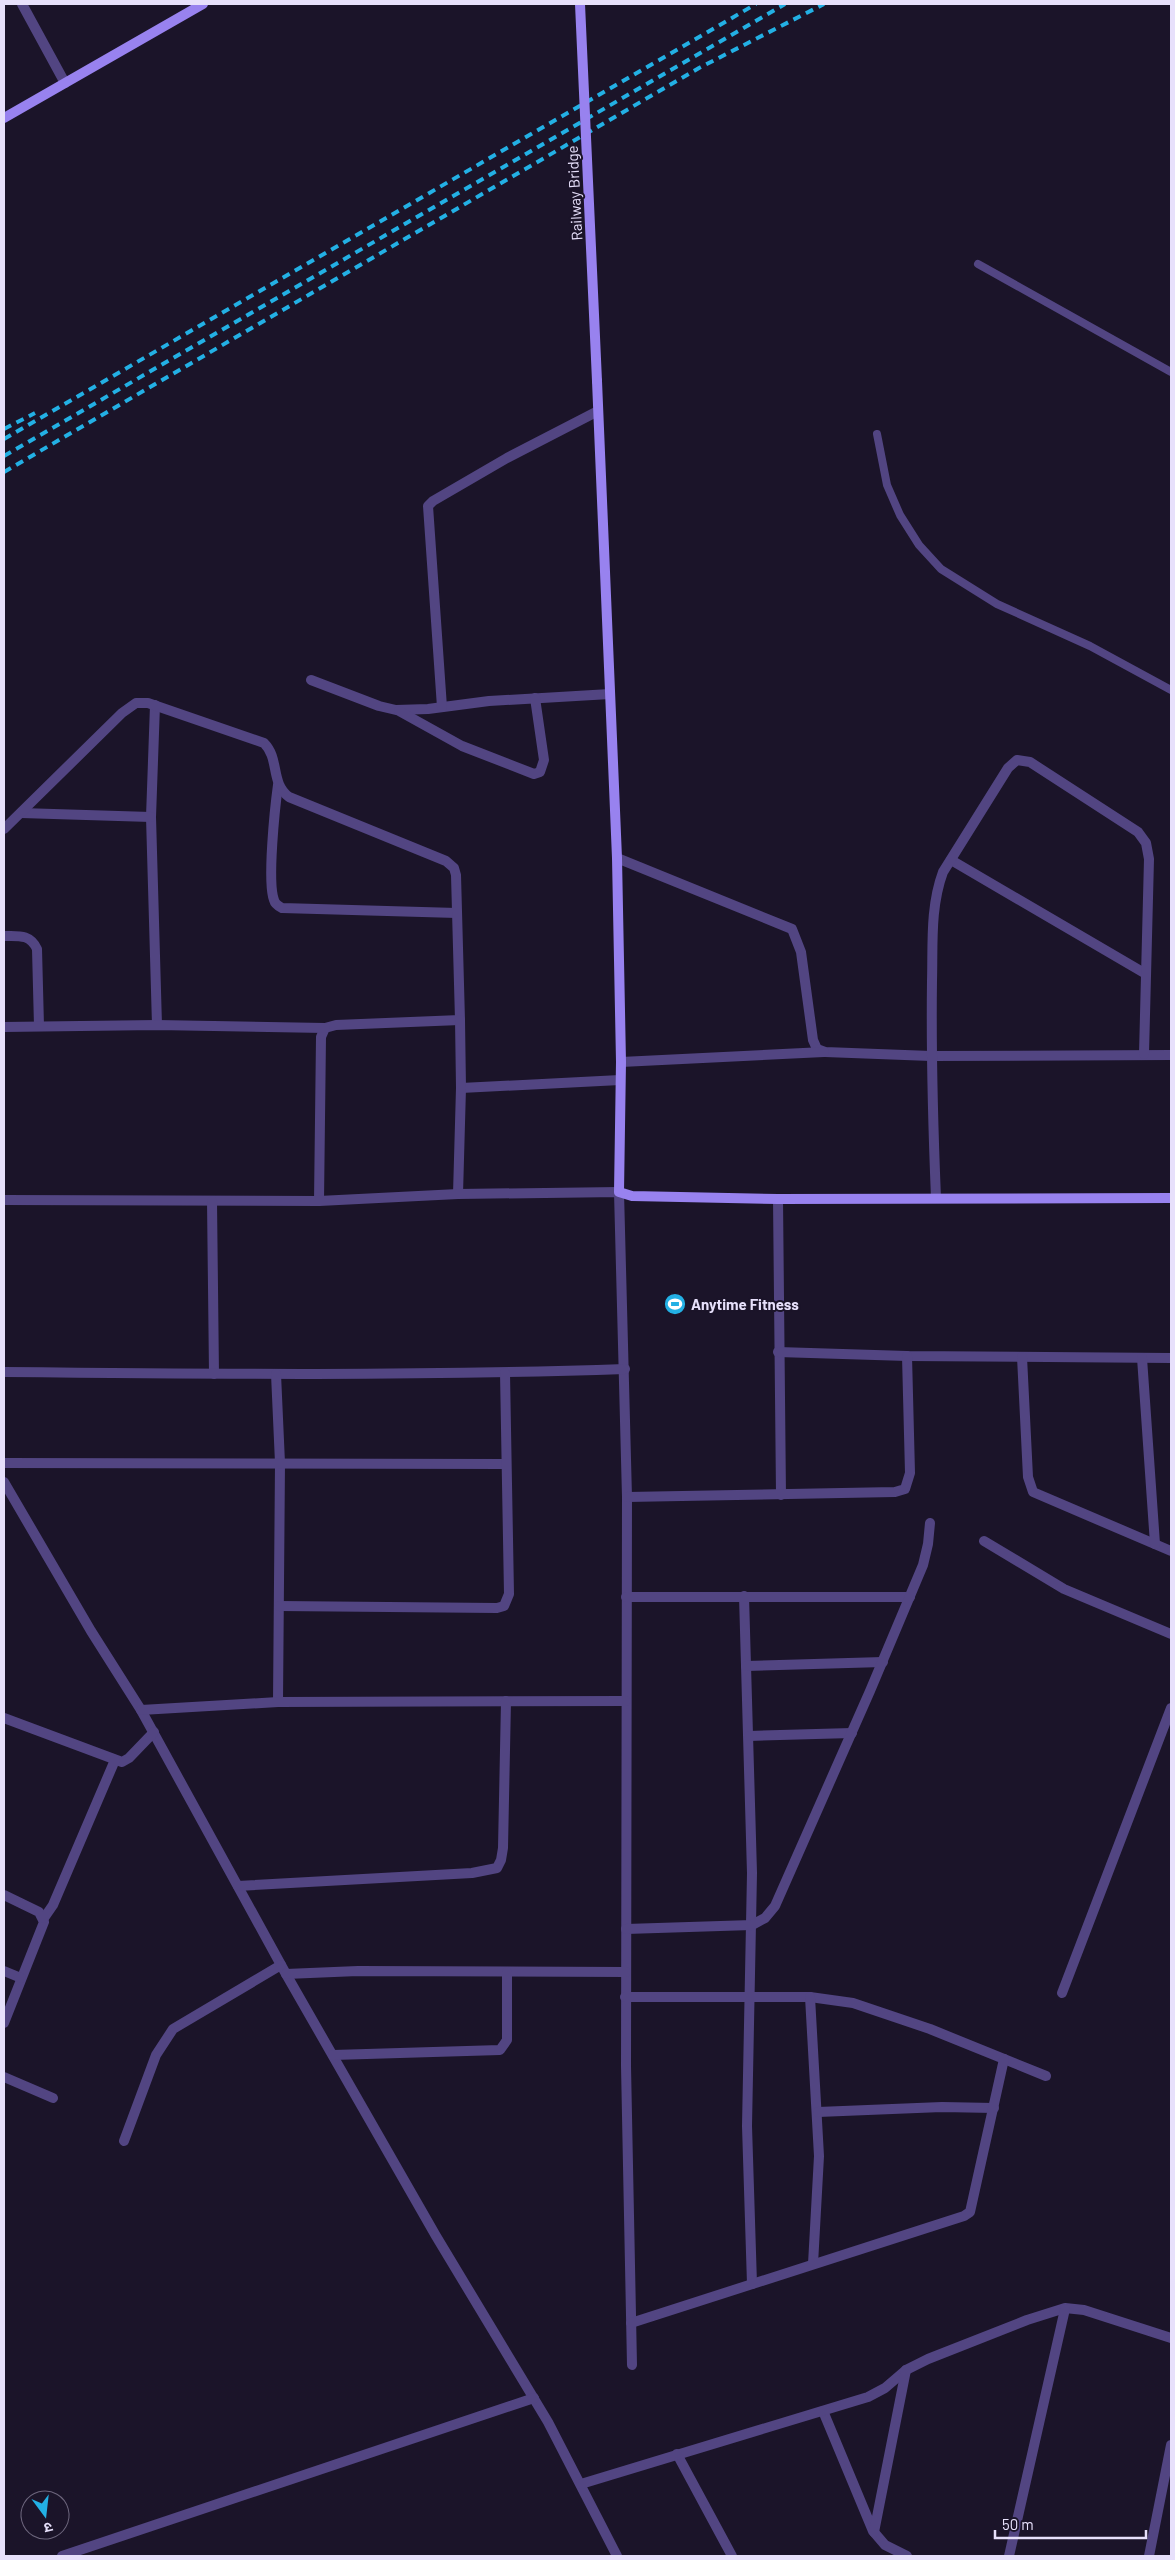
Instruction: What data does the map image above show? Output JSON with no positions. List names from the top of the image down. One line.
{"streets":{"street":["Railway Bridge"]},"places":{"sports":["Anytime Fitness"]},"scale_bar":"50 m","north":"bottom"}
